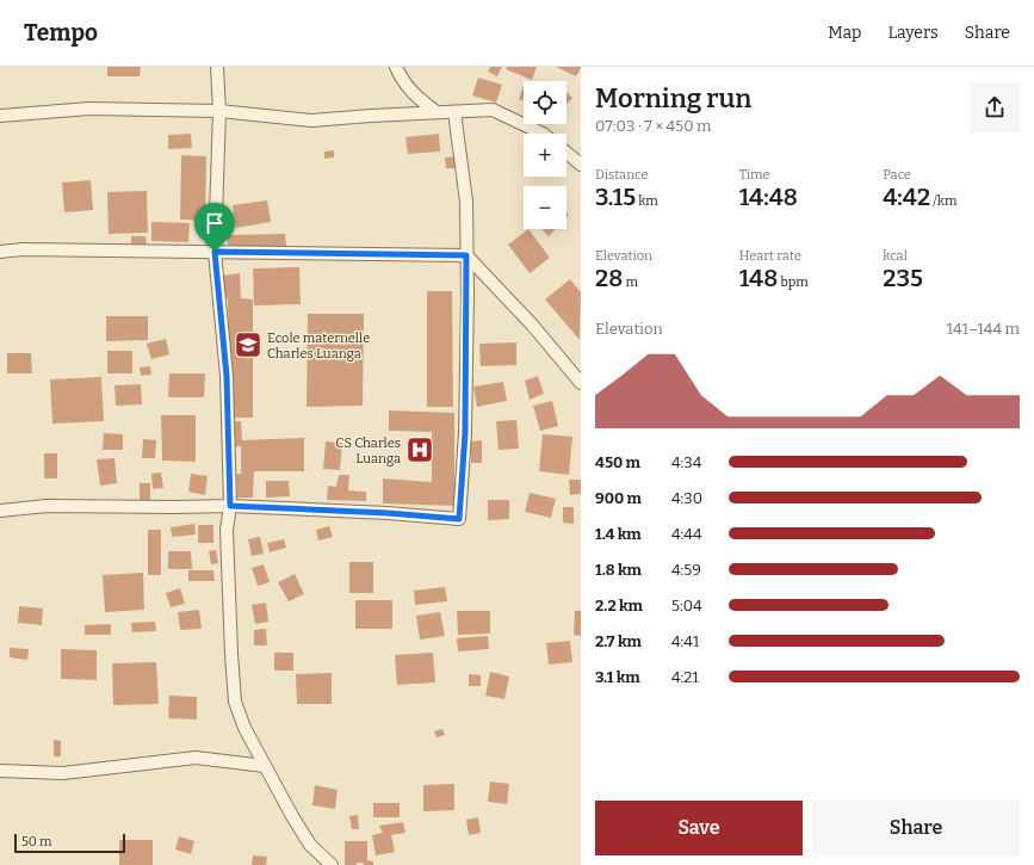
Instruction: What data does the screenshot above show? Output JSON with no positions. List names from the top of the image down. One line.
{"places":{"school or university":["Ecole maternelle Charles Luanga"],"hospital":["CS Charles Luanga"]},"scale_bar":"50 m","page":{"header":"Tempo","nav":["Map","Layers","Share"],"heading":["Morning run","07:03 · 7 × 450 m"],"map_buttons":["+","−"],"stats":[["Distance","3.15 km"],["Time","14:48"],["Pace","4:42 /km"],["Elevation","28 m"],["Heart rate","148 bpm"],["kcal","235"]],"chart":["Elevation","141–144 m"],"list":[{"name":"450 m","note":"4:34"},{"name":"900 m","note":"4:30"},{"name":"1.4 km","note":"4:44"},{"name":"1.8 km","note":"4:59"},{"name":"2.2 km","note":"5:04"},{"name":"2.7 km","note":"4:41"},{"name":"3.1 km","note":"4:21"}],"buttons":["Save","Share"],"scale":"50 m"}}
